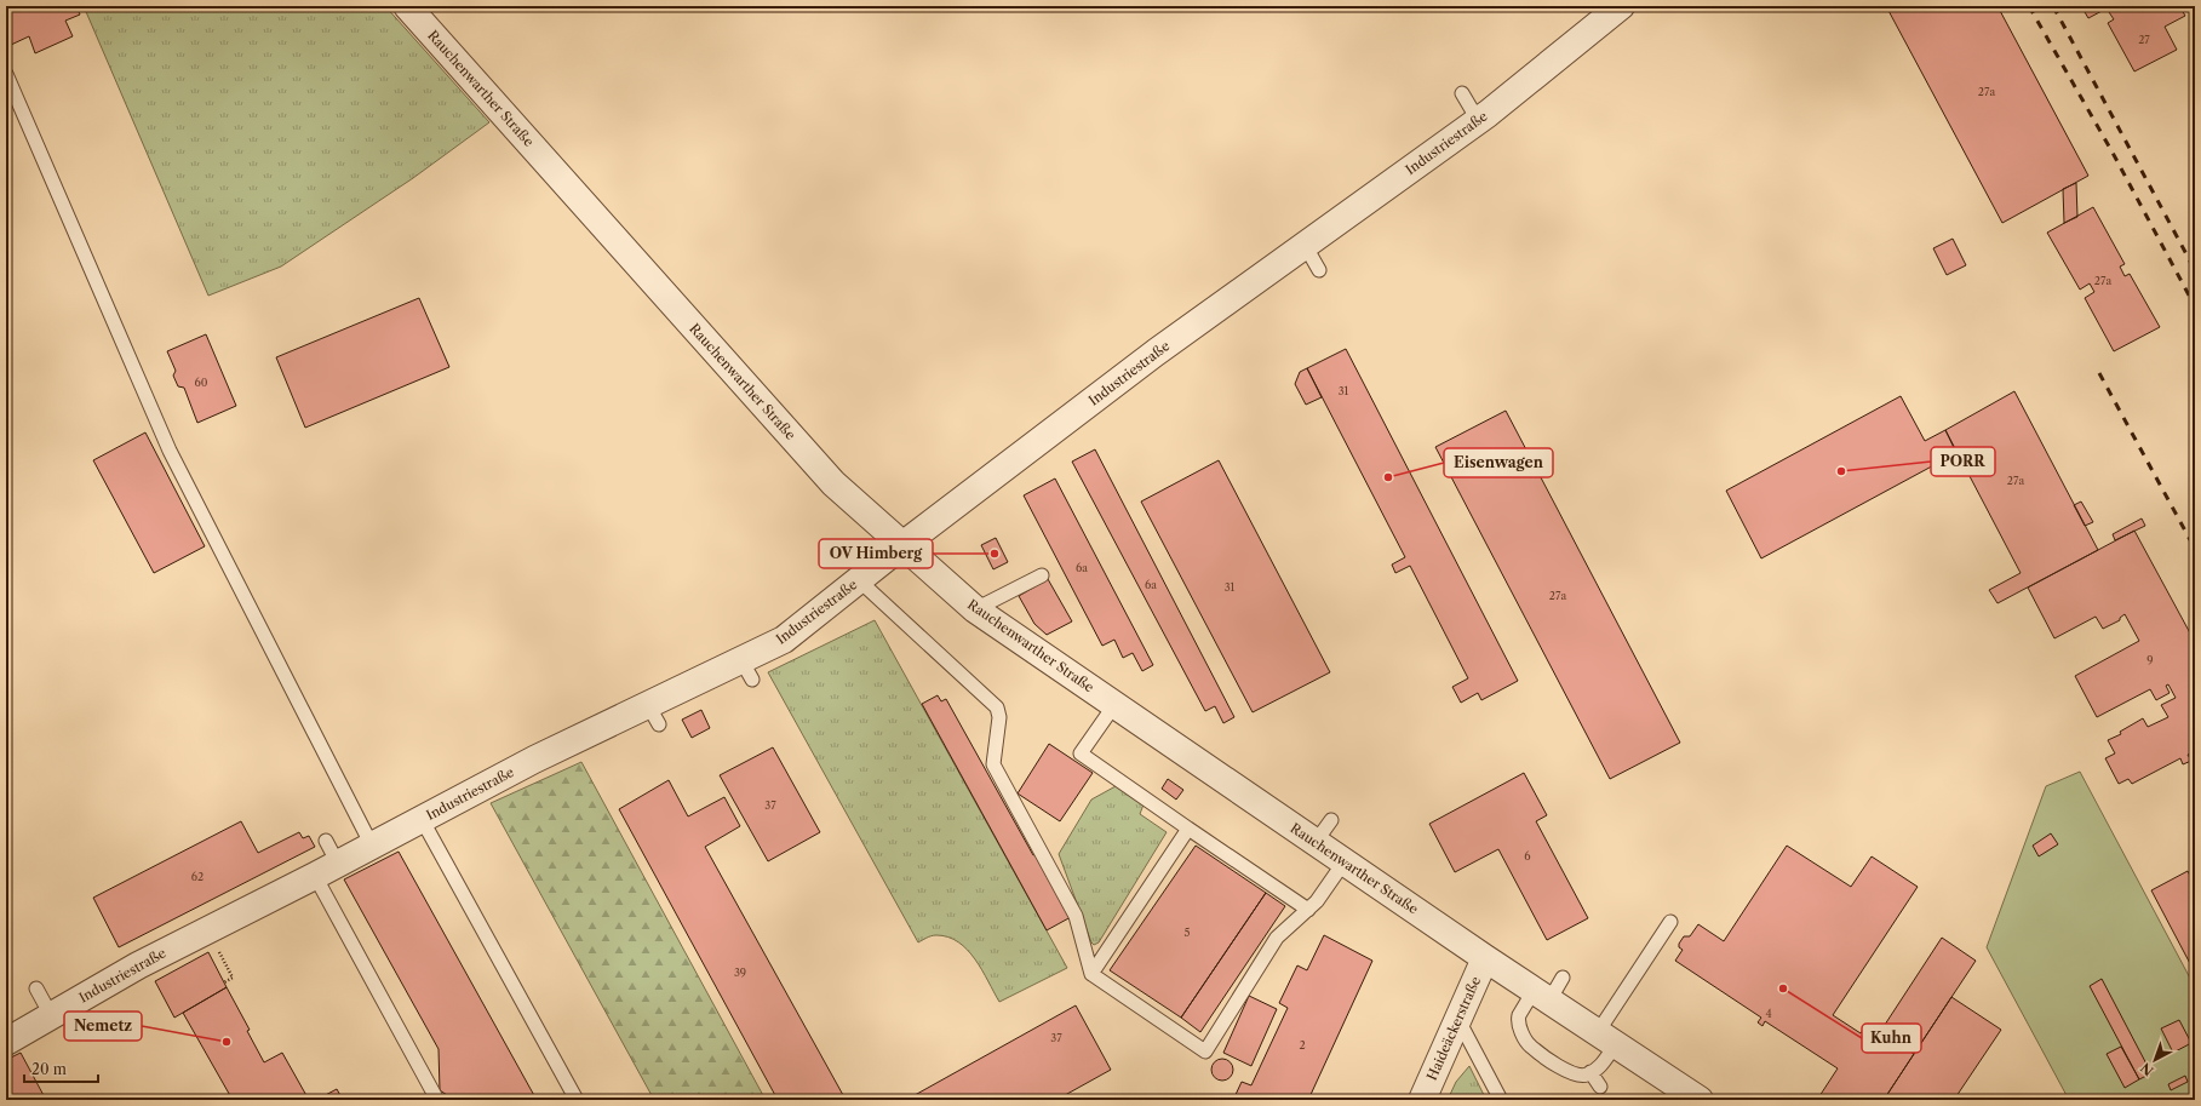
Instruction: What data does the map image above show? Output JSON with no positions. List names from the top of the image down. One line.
{"streets":{"street":["Rauchenwarther Straße","Industriestraße","Haideäckerstraße"]},"crossings":[["Rauchenwarther Straße","Industriestraße"],["Rauchenwarther Straße","Haideäckerstraße"]],"places":["PORR","Eisenwagen","OV Himberg","Kuhn","Nemetz"],"house_numbers":["27","27a","27a","60","31","27a","6a","6a","31","27a","9","37","6","62","5","39","4","37","2"],"scale_bar":"20 m","north":"bottom left"}
